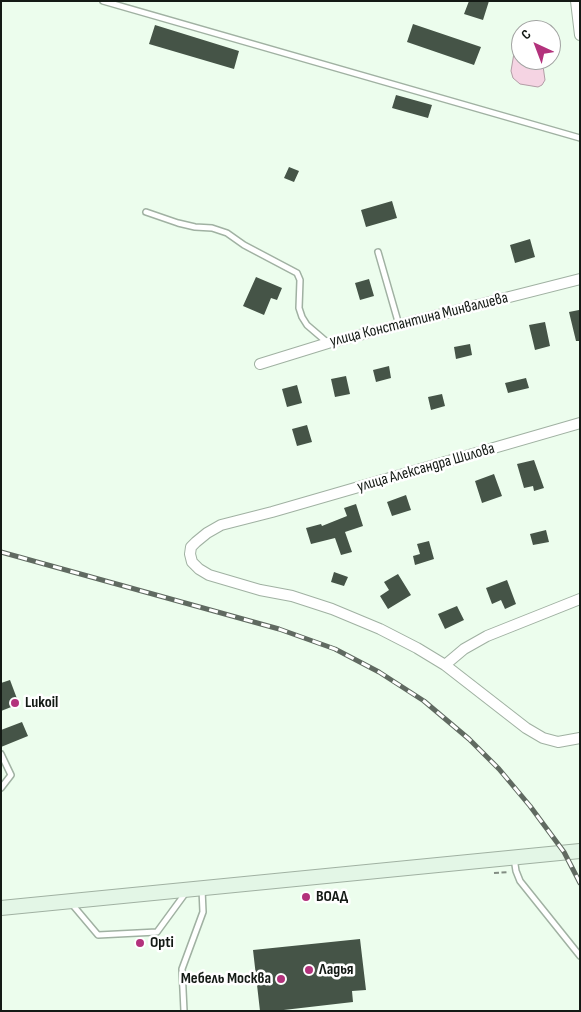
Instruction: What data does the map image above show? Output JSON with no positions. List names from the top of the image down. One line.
{"streets":{"street":["улица Константина Минвалиева","улица Александра Шилова"]},"places":["Lukoil","ВОАД","Opti","Ладья","Мебель Москва"],"north":"top left"}
